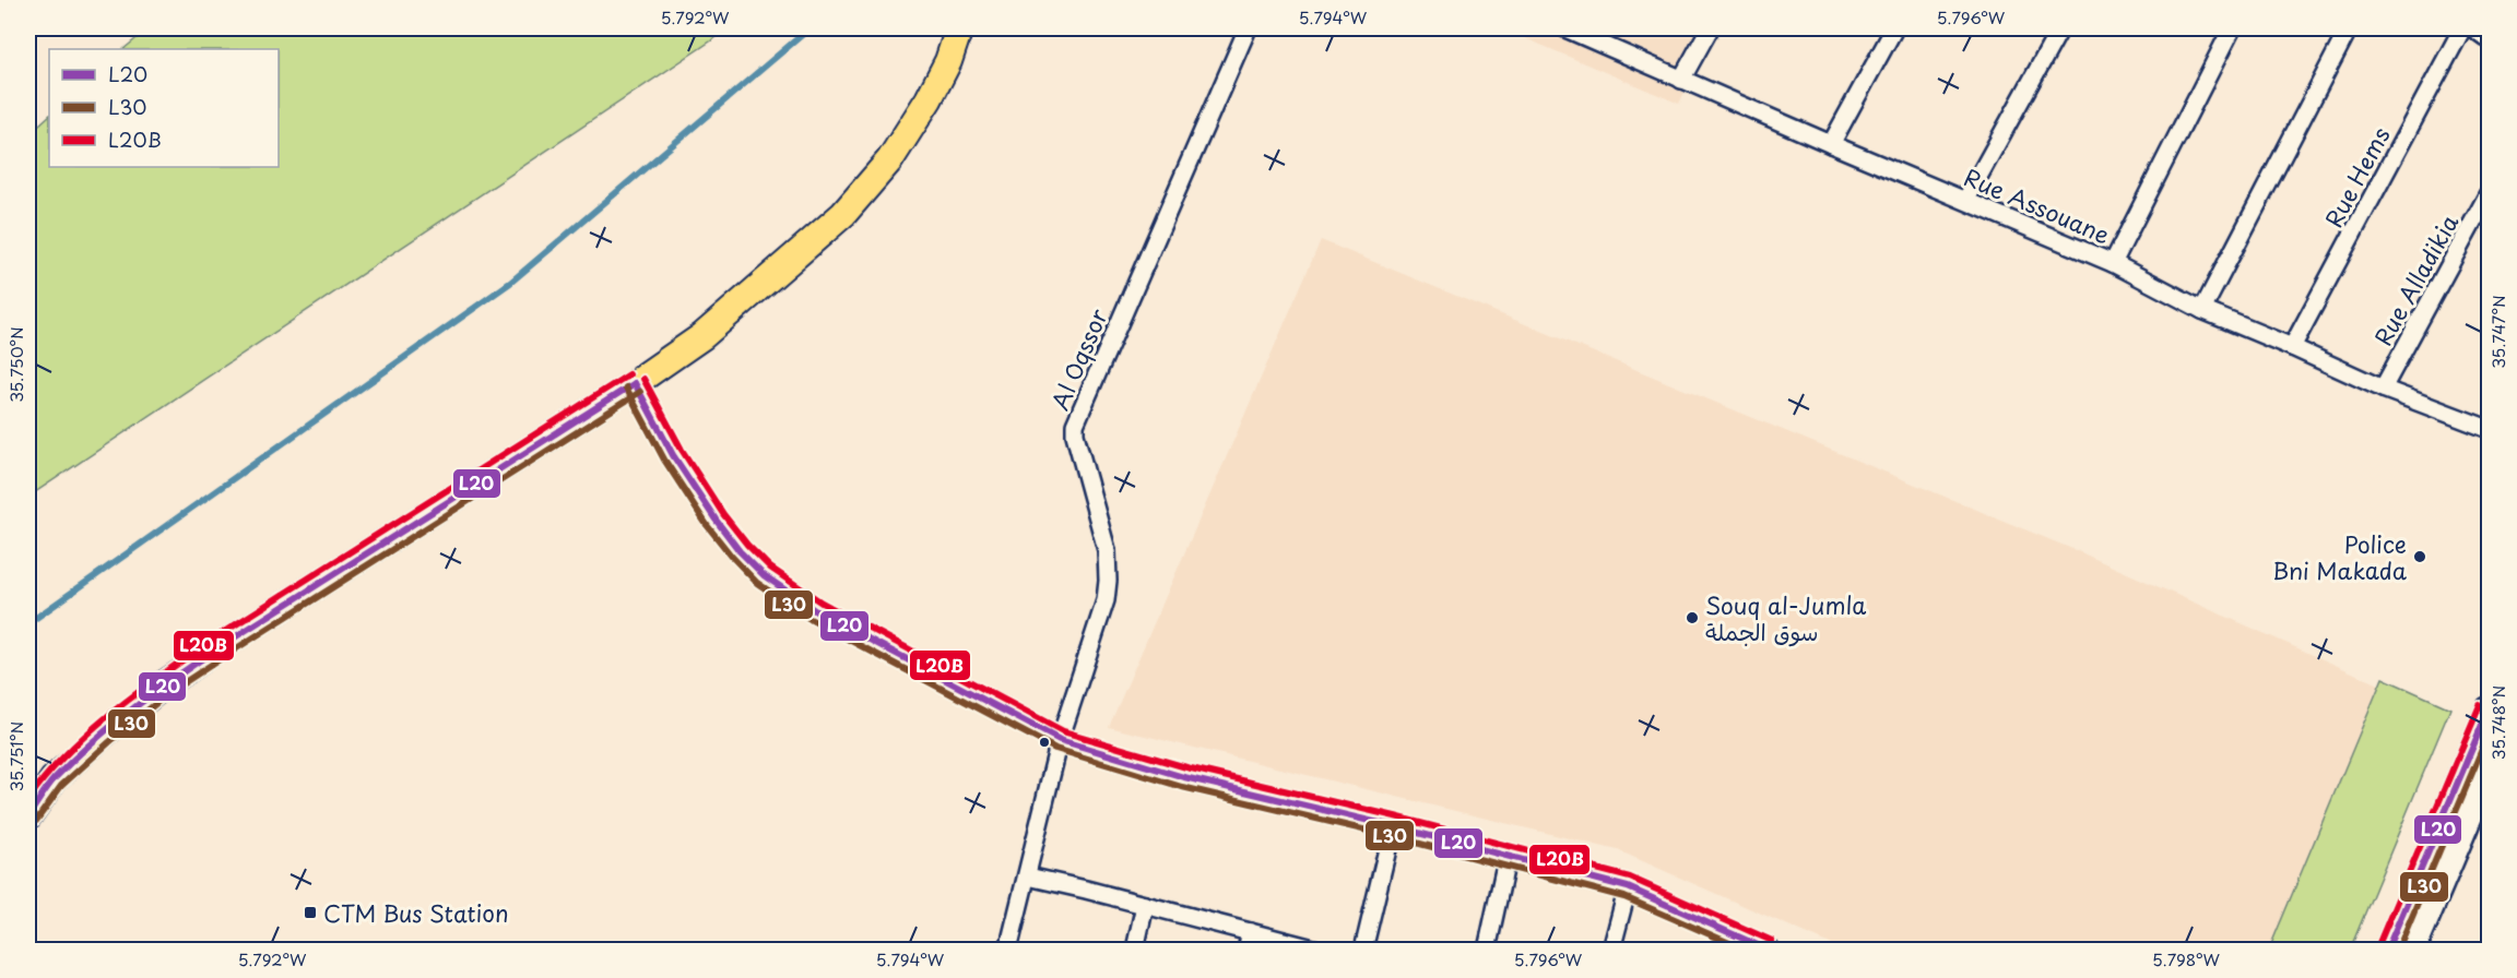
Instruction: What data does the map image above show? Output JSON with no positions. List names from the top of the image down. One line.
{"streets":{"street":["Rue Hems","Rue Assouane","Rue Alladikia","Al Oqssor"]},"crossings":[["Rue Hems","Rue Assouane"],["Rue Assouane","Rue Alladikia"]],"places":{"other":["Police Bni Makada","Souq al-Jumla سوق الجملة"],"transit":["CTM Bus Station"]},"lines":["transit line L20B","transit line L20","transit line L30"],"legend":["L20","L30","L20B"],"coordinates":["5.792°W","5.794°W","5.796°W","35.747°N","35.750°N","35.748°N","35.751°N","5.798°W"]}
